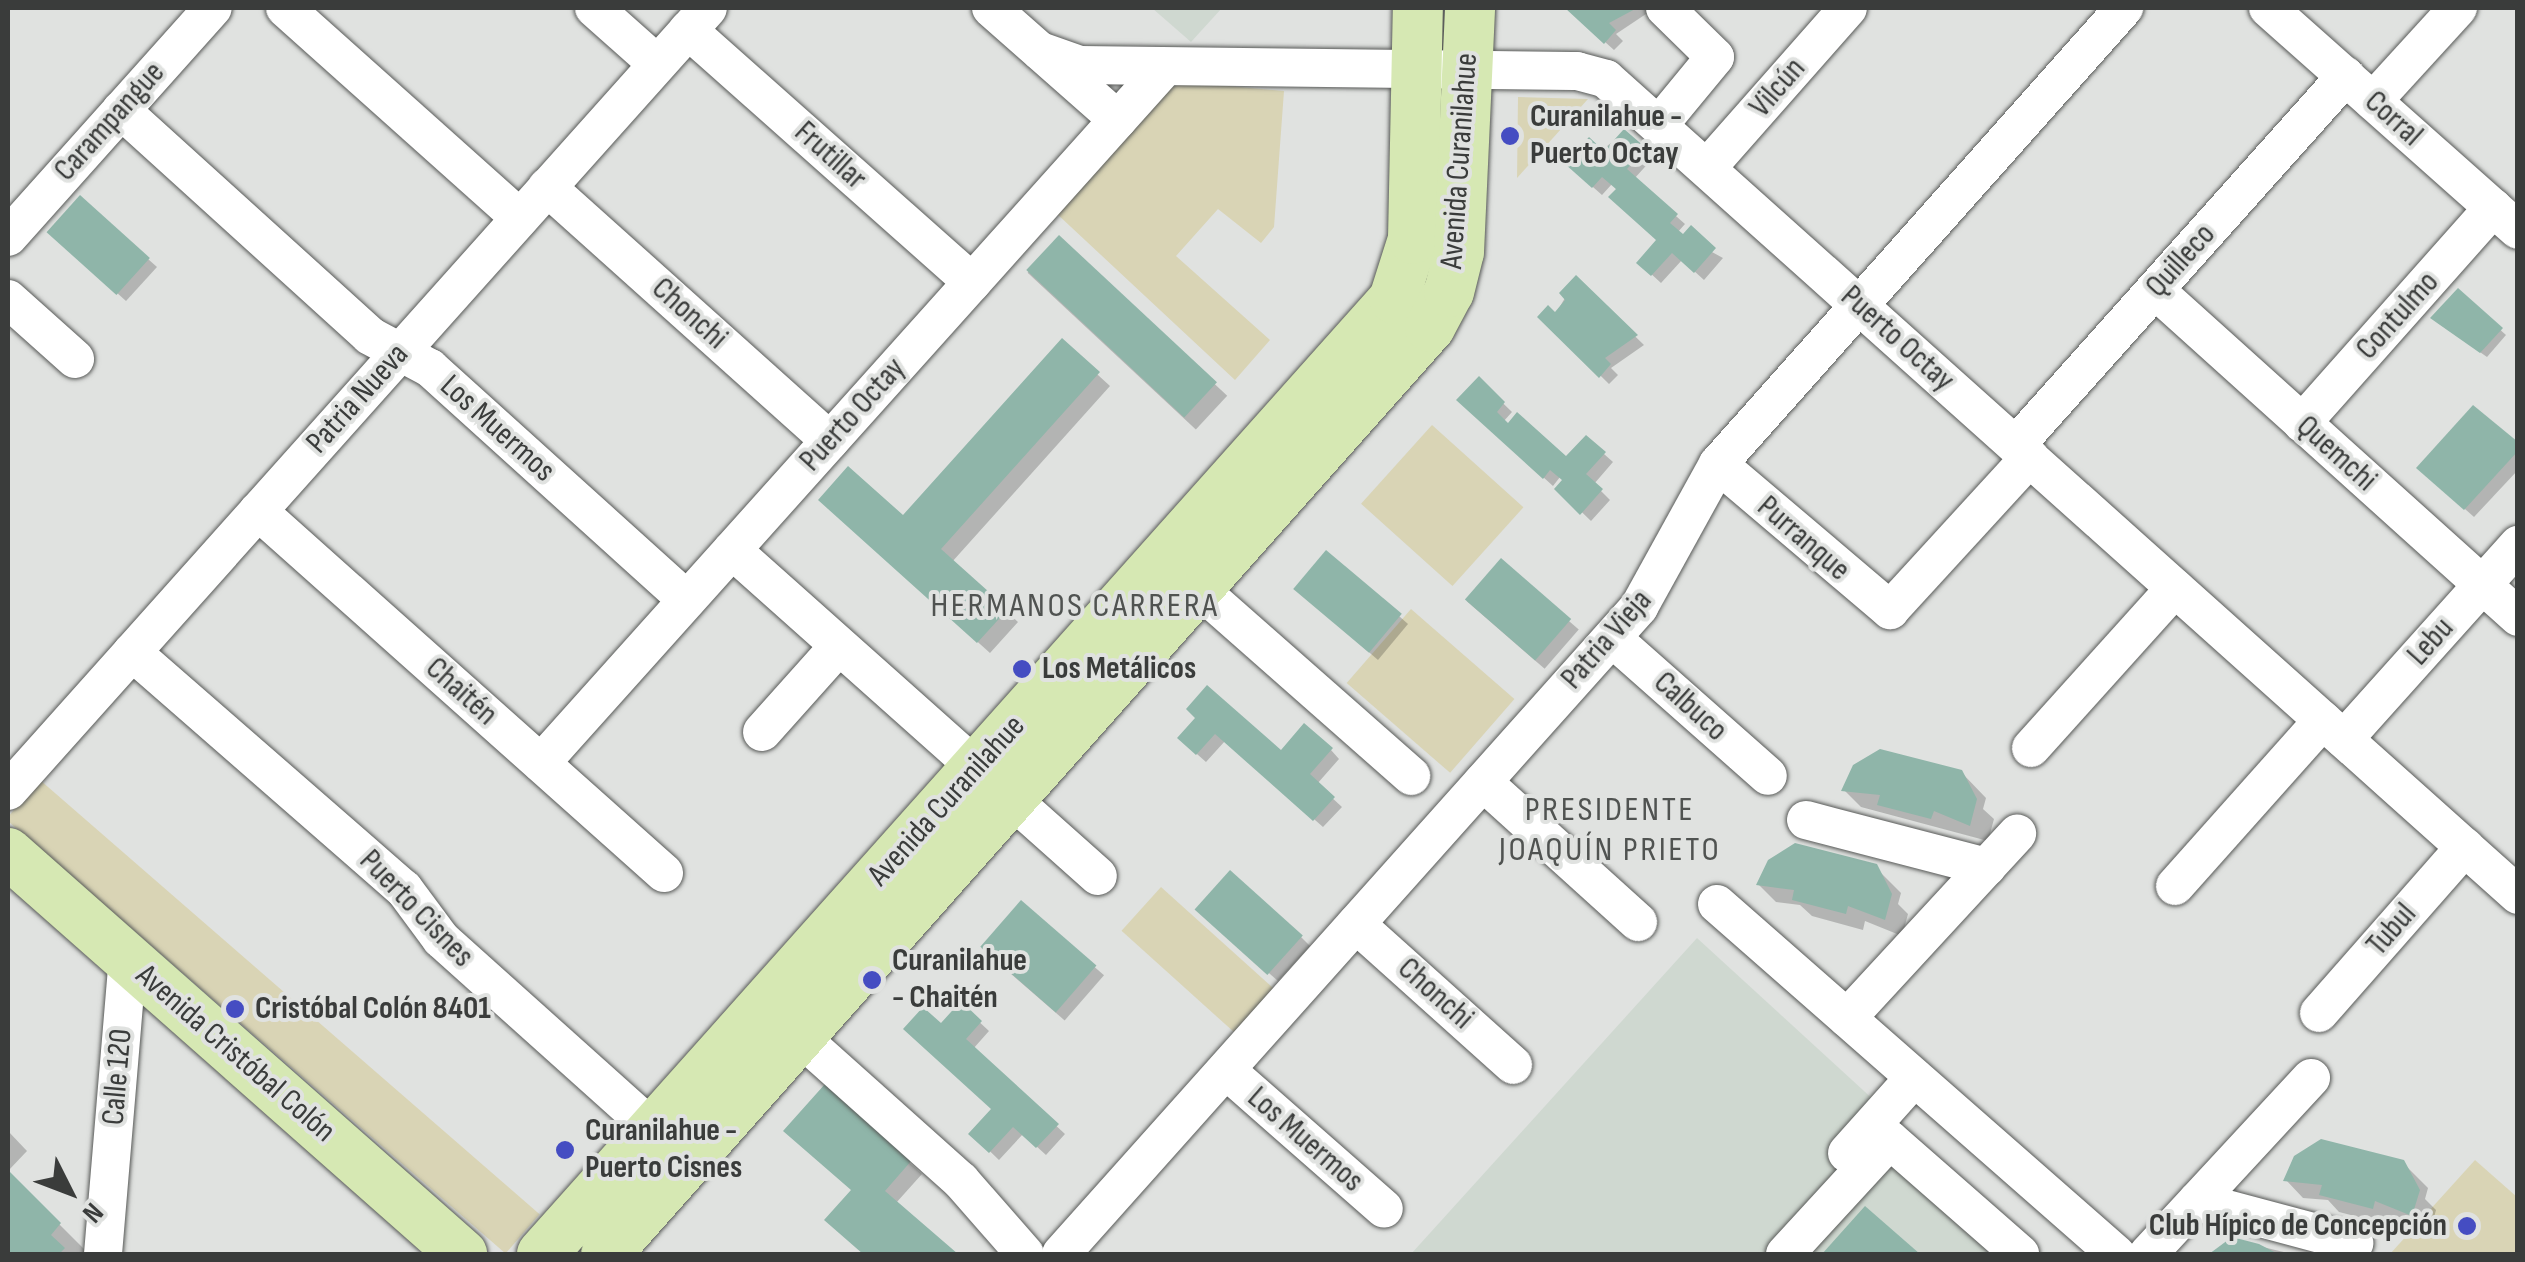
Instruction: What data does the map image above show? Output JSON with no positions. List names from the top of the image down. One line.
{"streets":{"main road":["Avenida Curanilahue","Avenida Cristóbal Colón"],"street":["Vilcún","Corral","Carampangue","Frutillar","Quilleco","Chonchi","Contulmo","Puerto Octay","Patria Nueva","Los Muermos","Quemchi","Purranque","Patria Vieja","Lebu","Chaitén","Calbuco","Puerto Cisnes","Tubul","Calle 120"]},"crossings":[["Vilcún","Puerto Octay"],["Corral","Quilleco"],["Corral","Contulmo"],["Carampangue","Los Muermos"],["Frutillar","Puerto Octay"],["Frutillar","Patria Nueva"],["Avenida Curanilahue","Puerto Octay"],["Avenida Curanilahue","Puerto Cisnes"],["Quilleco","Puerto Octay"],["Quilleco","Quemchi"],["Quilleco","Purranque"],["Chonchi","Puerto Octay"],["Chonchi","Patria Nueva"],["Chonchi","Patria Vieja"],["Contulmo","Quemchi"],["Puerto Octay","Los Muermos"],["Puerto Octay","Patria Vieja"],["Puerto Octay","Lebu"],["Puerto Octay","Chaitén"],["Puerto Octay","Tubul"],["Patria Nueva","Los Muermos"],["Patria Nueva","Chaitén"],["Patria Nueva","Puerto Cisnes"],["Los Muermos","Patria Vieja"],["Quemchi","Lebu"],["Purranque","Patria Vieja"],["Patria Vieja","Calbuco"],["Avenida Cristóbal Colón","Calle 120"]],"districts":["HERMANOS CARRERA","PRESIDENTE JOAQUÍN PRIETO"],"places":["Curanilahue - Puerto Octay","Los Metálicos","Curanilahue - Chaitén","Cristóbal Colón 8401","Curanilahue - Puerto Cisnes","Club Hípico de Concepción"],"north":"bottom right"}
